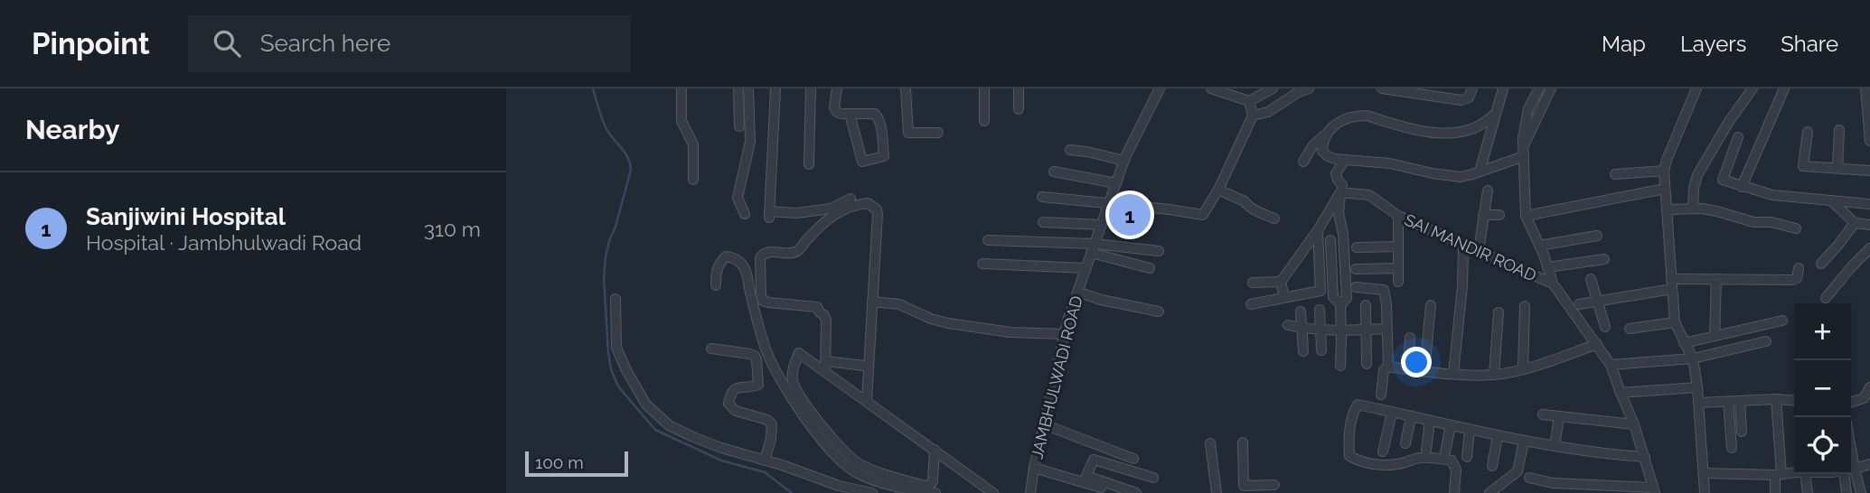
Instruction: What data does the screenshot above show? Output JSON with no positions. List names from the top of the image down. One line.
{"streets":{"street":["SAI MANDIR ROAD","JAMBHULWADI ROAD"]},"scale_bar":"100 m","page":{"header":"Pinpoint","search":"Search here","nav":["Map","Layers","Share"],"heading":"Nearby","list":[{"mark":"1","name":"Sanjiwini Hospital","note":"Hospital · Jambhulwadi Road","value":"310 m"}],"pins":"1","map_buttons":["+","−"],"scale":"100 m"}}
